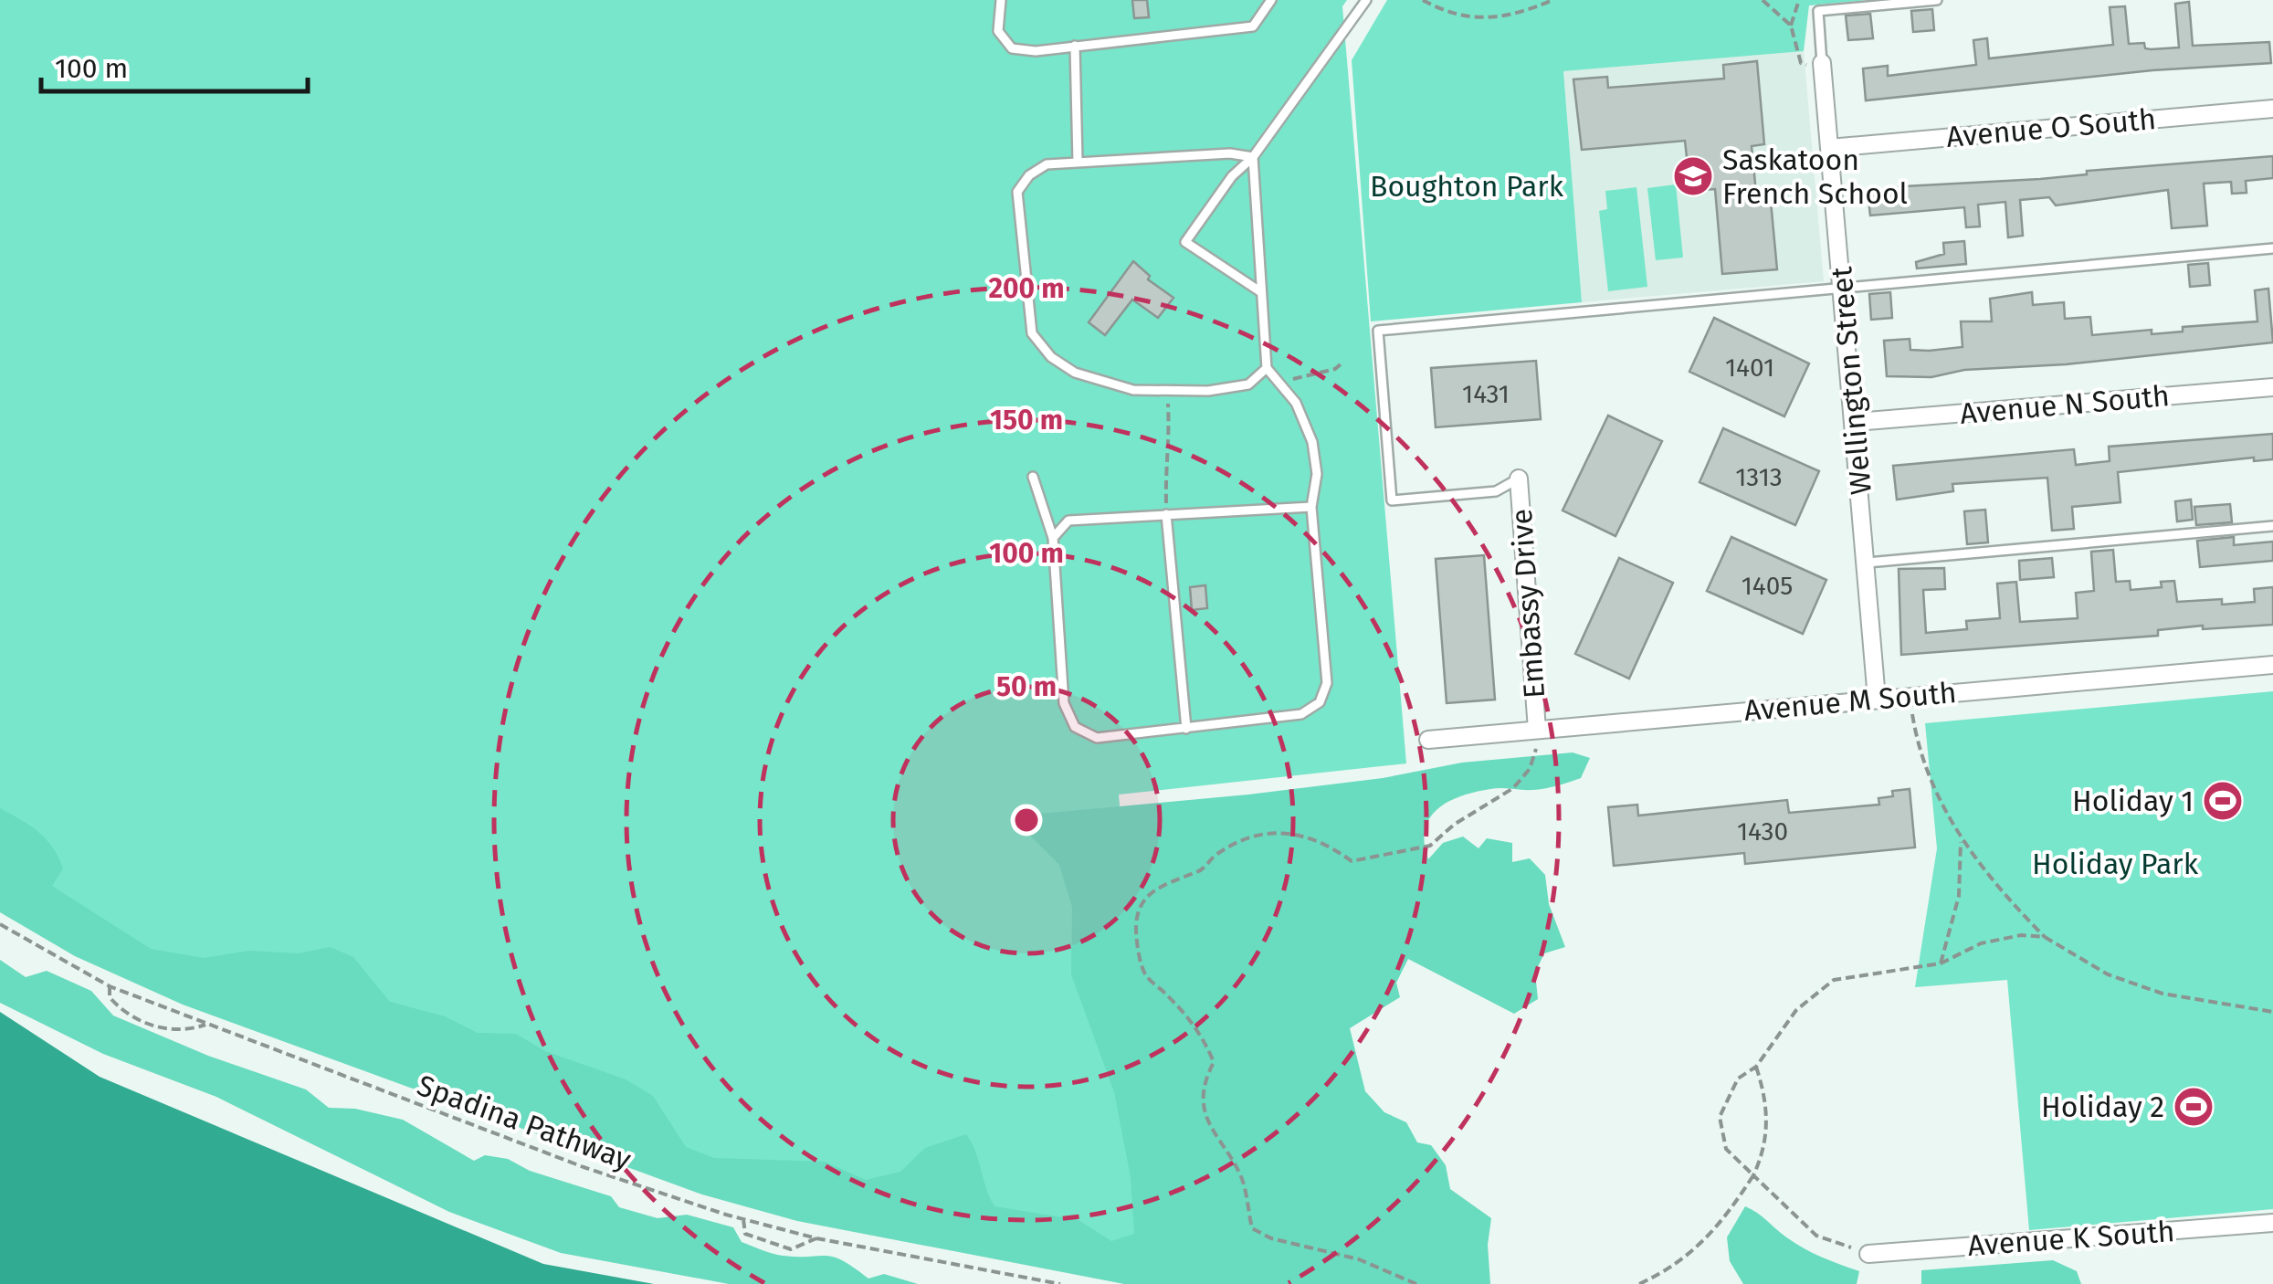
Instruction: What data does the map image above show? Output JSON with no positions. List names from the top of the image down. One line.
{"streets":{"street":["Avenue O South","Wellington Street","Avenue N South","Embassy Drive","Avenue M South","Avenue K South"],"path":["Spadina Pathway"]},"crossings":[["Avenue O South","Wellington Street"],["Wellington Street","Avenue N South"],["Wellington Street","Avenue M South"],["Embassy Drive","Avenue M South"]],"parks":["Boughton Park","Holiday Park"],"places":{"school or university":["Saskatoon French School"],"sports":["Holiday 1","Holiday 2"]},"house_numbers":["1401","1431","1313","1405","1430"],"scale_bar":"100 m","rings":["200 m","150 m","100 m","50 m"]}
